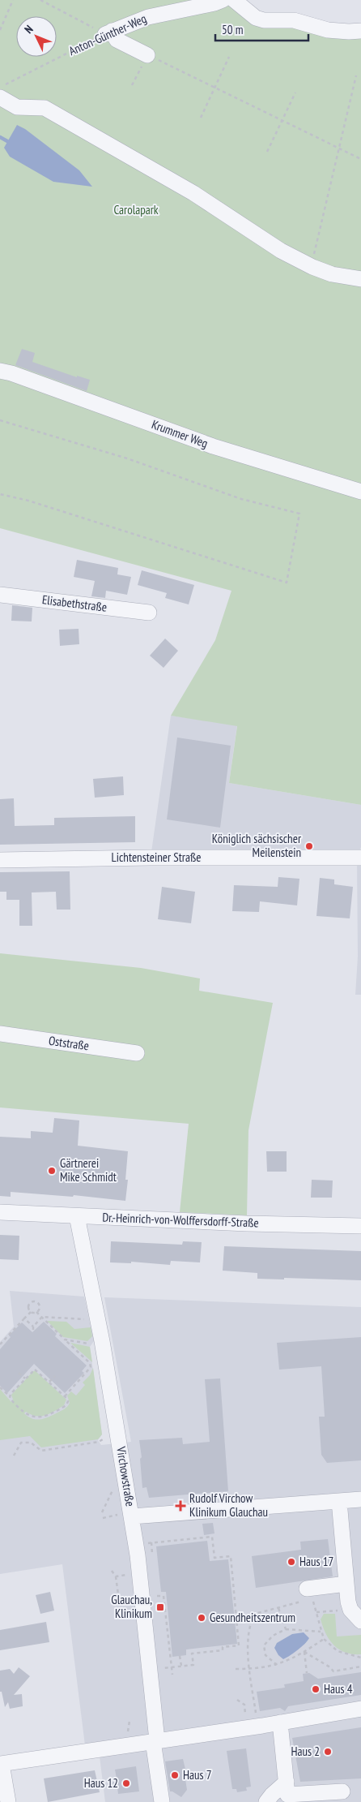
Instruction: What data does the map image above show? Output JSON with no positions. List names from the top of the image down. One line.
{"streets":{"street":["Anton-Günther-Weg","Krummer Weg","Elisabethstraße","Lichtensteiner Straße","Oststraße","Dr.-Heinrich-von-Wolffersdorff-Straße","Virchowstraße"]},"crossings":[["Dr.-Heinrich-von-Wolffersdorff-Straße","Virchowstraße"]],"parks":["Carolapark"],"places":{"other":["Königlich sächsischer Meilenstein","Gärtnerei Mike Schmidt","Haus 17","Gesundheitszentrum","Haus 4","Haus 2","Haus 7","Haus 12"],"health":["Rudolf Virchow Klinikum Glauchau"],"transit":["Glauchau, Klinikum"]},"scale_bar":"50 m","north":"top left"}
